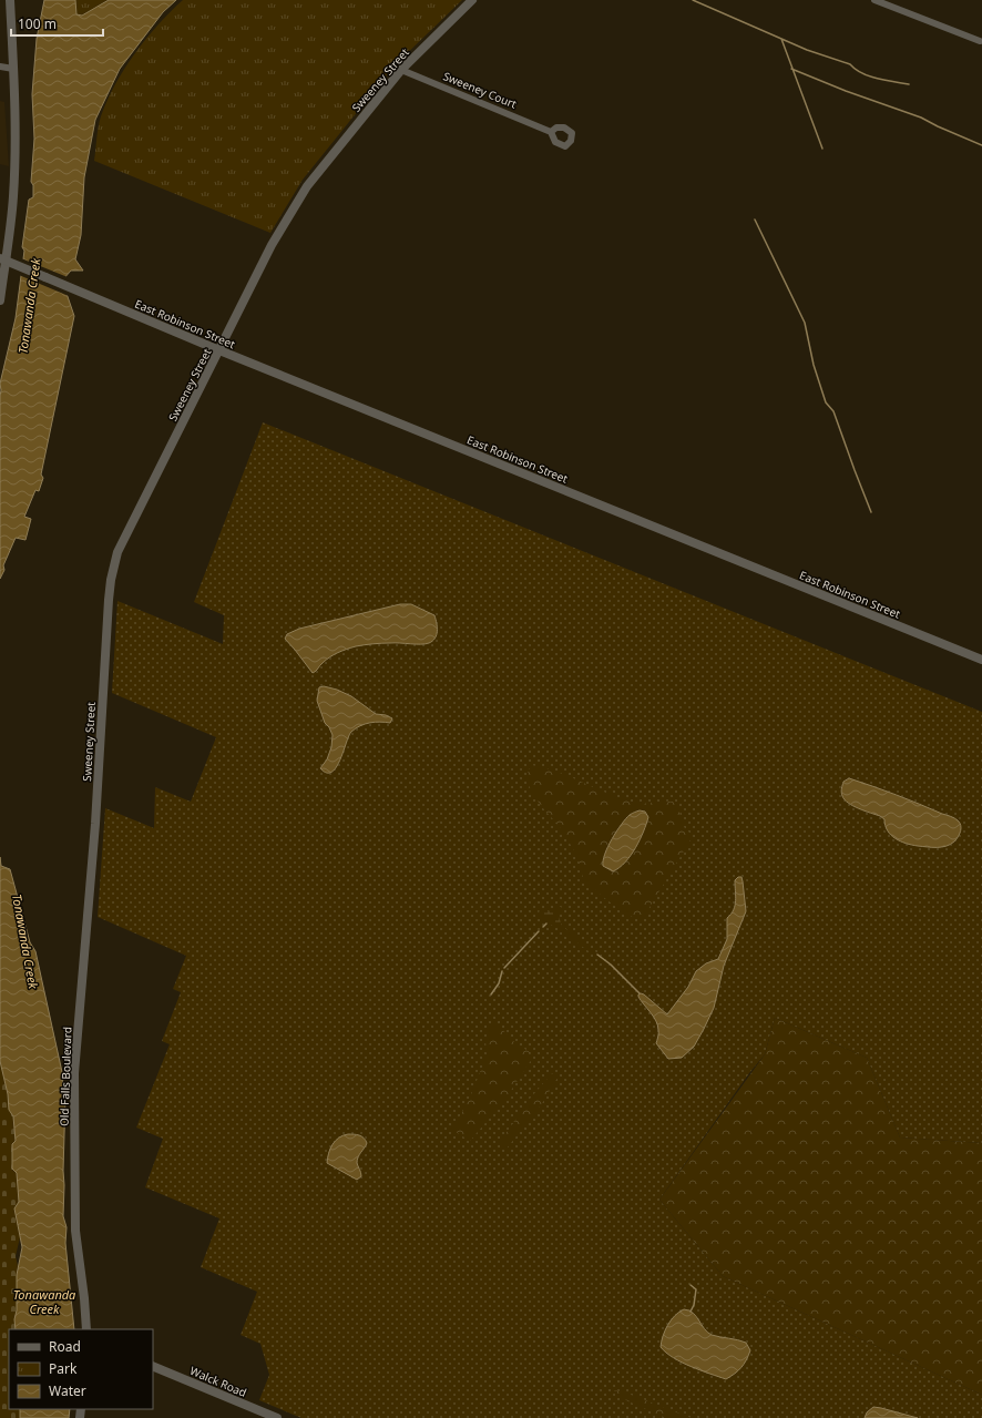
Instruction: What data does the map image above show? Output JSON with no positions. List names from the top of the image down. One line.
{"streets":{"street":["Sweeney Street","Sweeney Court","East Robinson Street","Old Falls Boulevard","Walck Road"]},"crossings":[["Sweeney Street","Sweeney Court"],["Sweeney Street","East Robinson Street"],["Sweeney Street","Old Falls Boulevard"]],"water":["Tonawanda Creek"],"legend":["Road","Park","Water"],"scale_bar":"100 m"}
